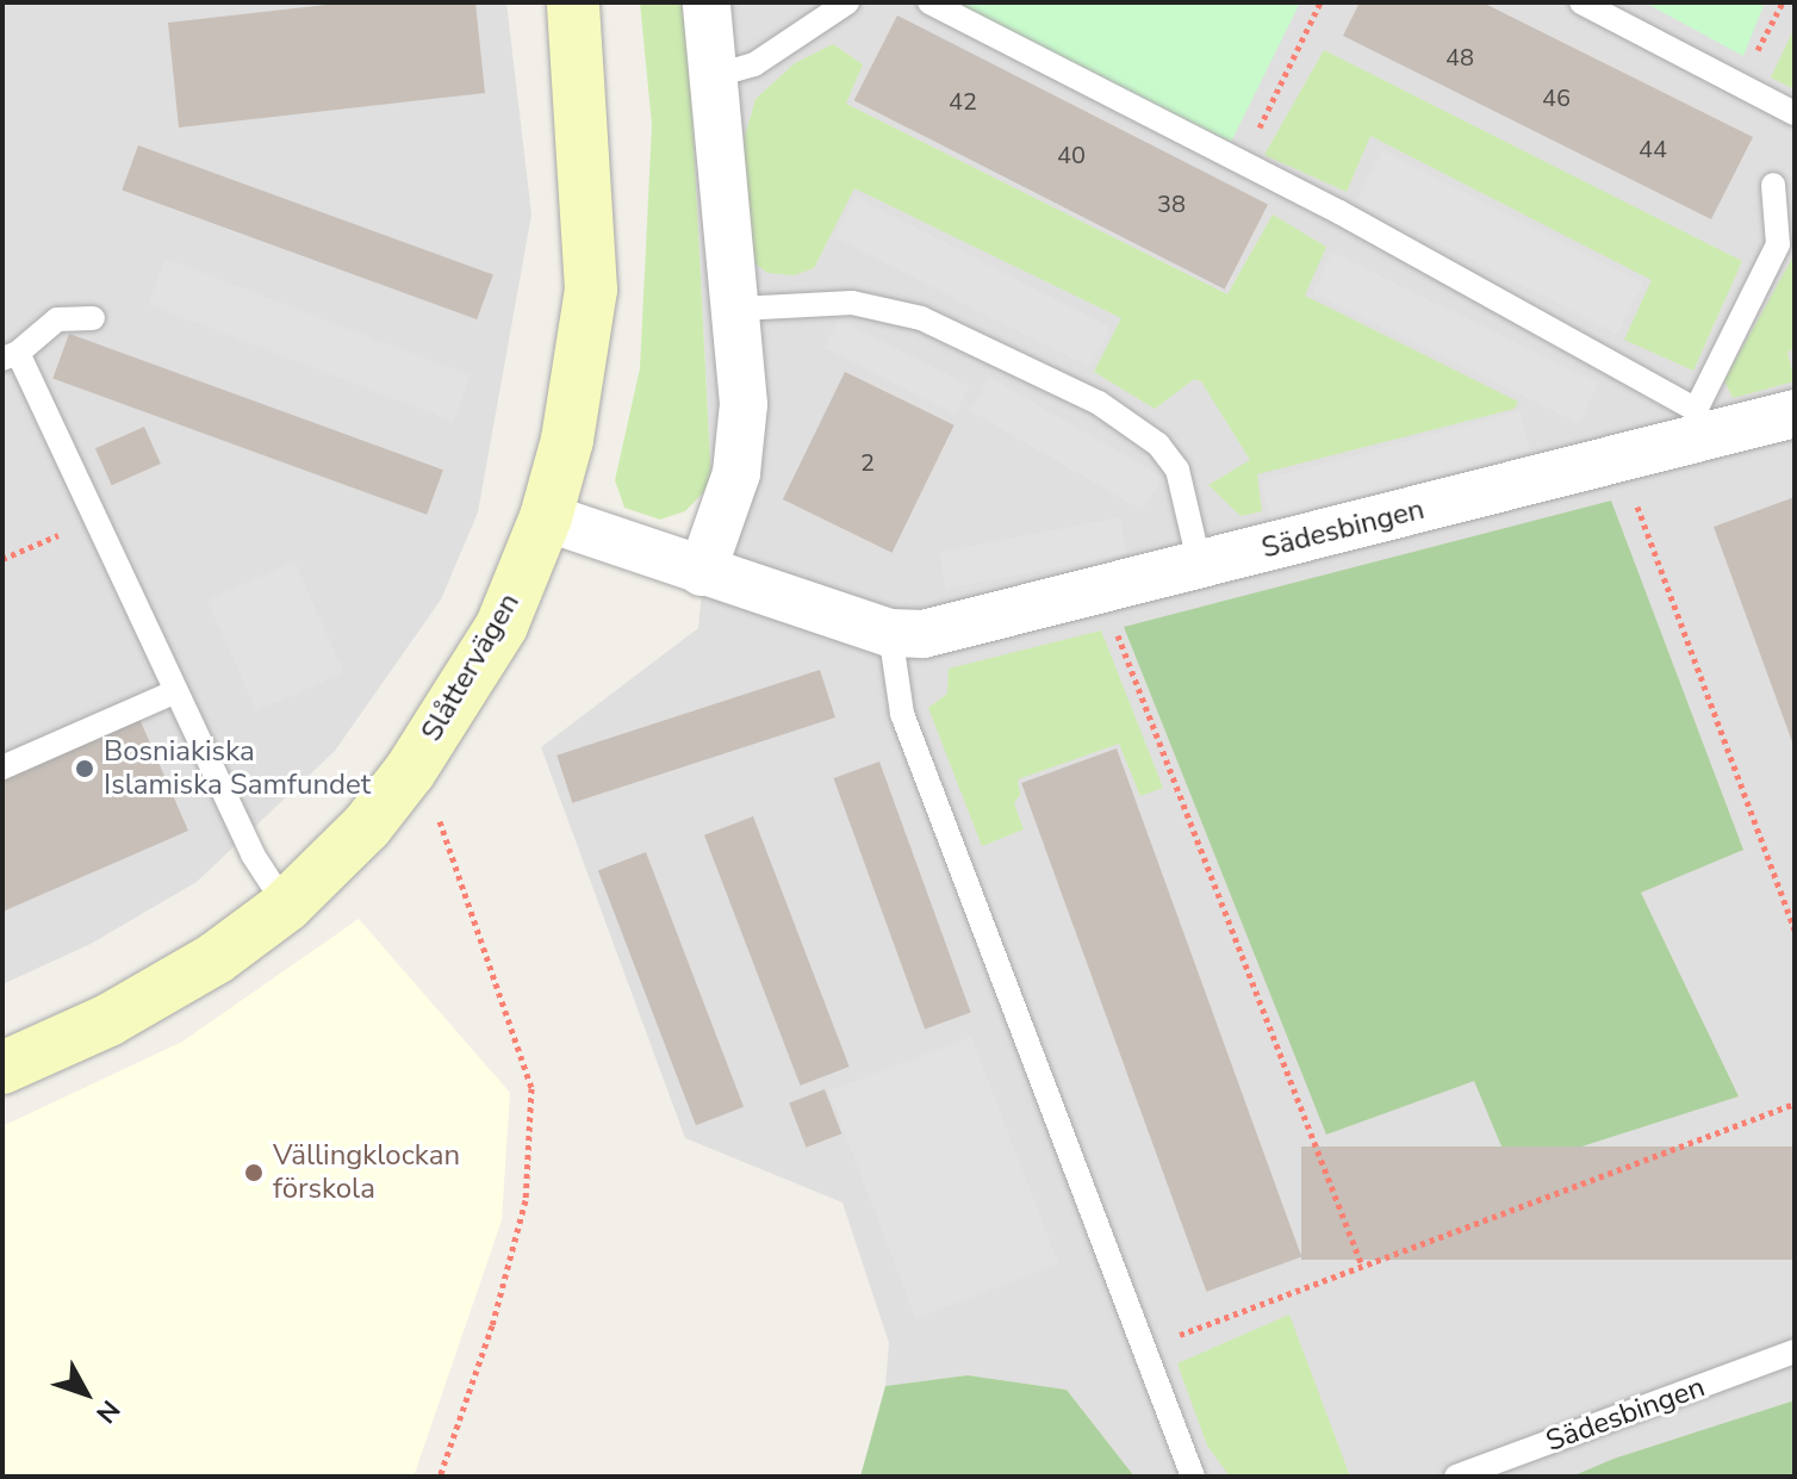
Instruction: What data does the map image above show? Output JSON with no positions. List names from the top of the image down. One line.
{"streets":{"street":["Sädesbingen","Slåttervägen"]},"crossings":[["Sädesbingen","Slåttervägen"]],"places":["Bosniakiska Islamiska Samfundet","Vällingklockan förskola"],"house_numbers":["48","46","42","44","40","38","2"],"north":"bottom right"}
